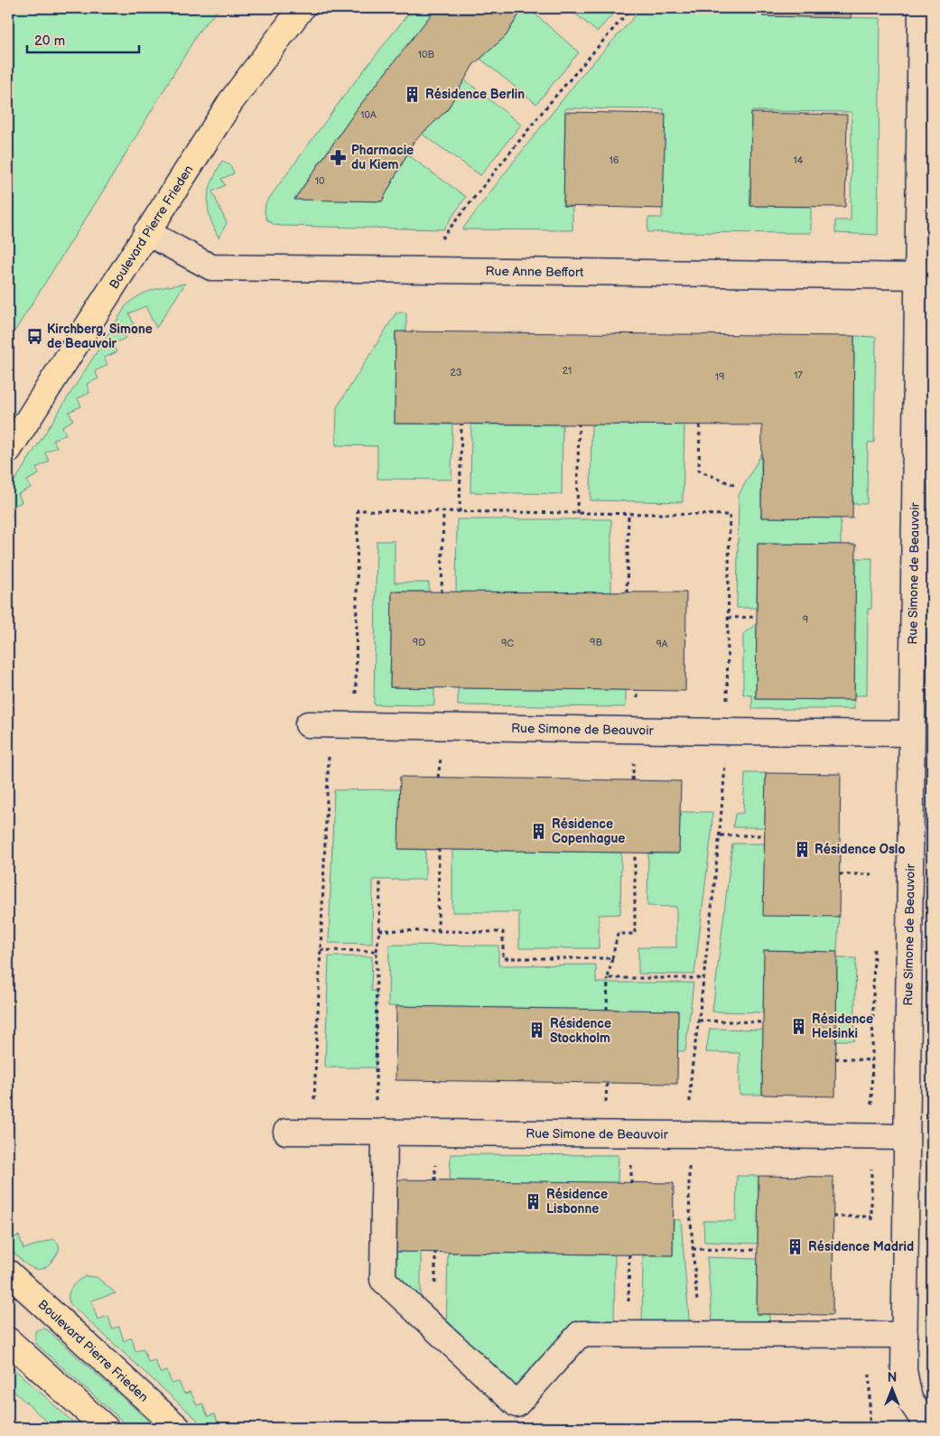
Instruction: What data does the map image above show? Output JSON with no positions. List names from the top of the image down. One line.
{"streets":{"main road":["Boulevard Pierre Frieden"],"street":["Rue Anne Beffort","Rue Simone de Beauvoir"]},"crossings":[["Boulevard Pierre Frieden","Rue Anne Beffort"],["Rue Anne Beffort","Rue Simone de Beauvoir"]],"places":{"building":["Résidence Berlin","Résidence Copenhague","Résidence Oslo","Résidence Helsinki","Résidence Stockholm","Résidence Lisbonne","Résidence Madrid"],"pharmacy":["Pharmacie du Kiem"],"bus stop":["Kirchberg, Simone de Beauvoir"]},"house_numbers":["10B","10A","16","14","10","21","23","17","19","9","9D","9B","9C","9A"],"scale_bar":"20 m","north":"top"}
